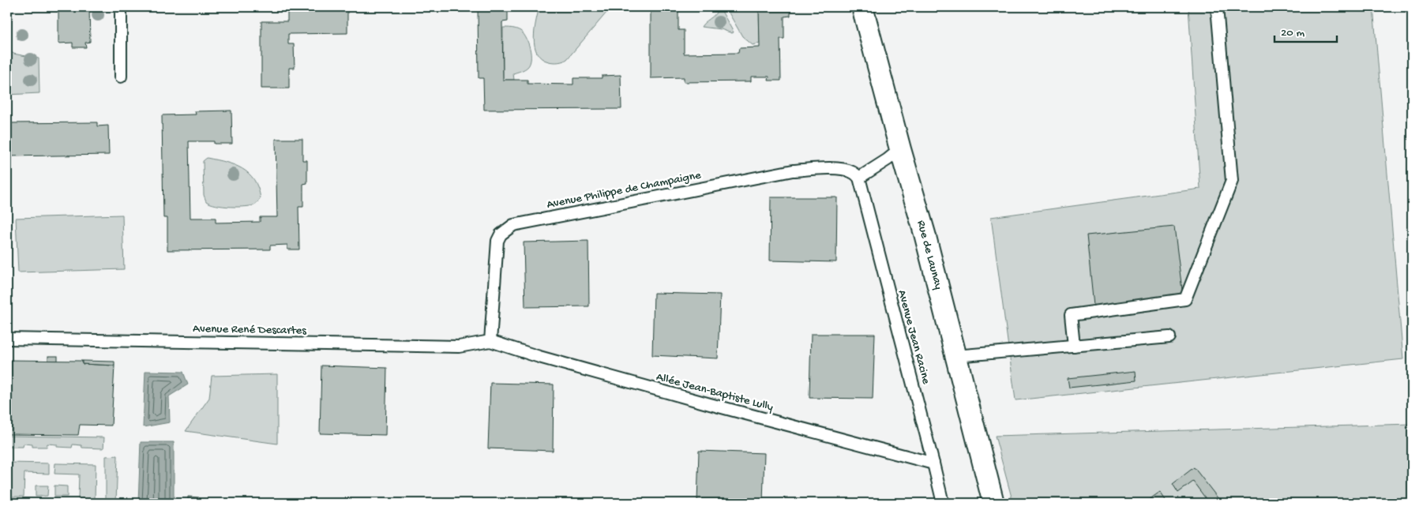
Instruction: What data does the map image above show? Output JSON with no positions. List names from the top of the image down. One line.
{"streets":{"street":["Rue de Launay"],"lane":["Avenue Philippe de Champaigne","Avenue René Descartes","Avenue Jean Racine","Allée Jean-Baptiste Lully"]},"crossings":[["Avenue Philippe de Champaigne","Avenue René Descartes"],["Avenue Philippe de Champaigne","Avenue Jean Racine"],["Avenue Philippe de Champaigne","Allée Jean-Baptiste Lully"],["Avenue René Descartes","Allée Jean-Baptiste Lully"],["Avenue Jean Racine","Allée Jean-Baptiste Lully"]],"scale_bar":"20 m"}
